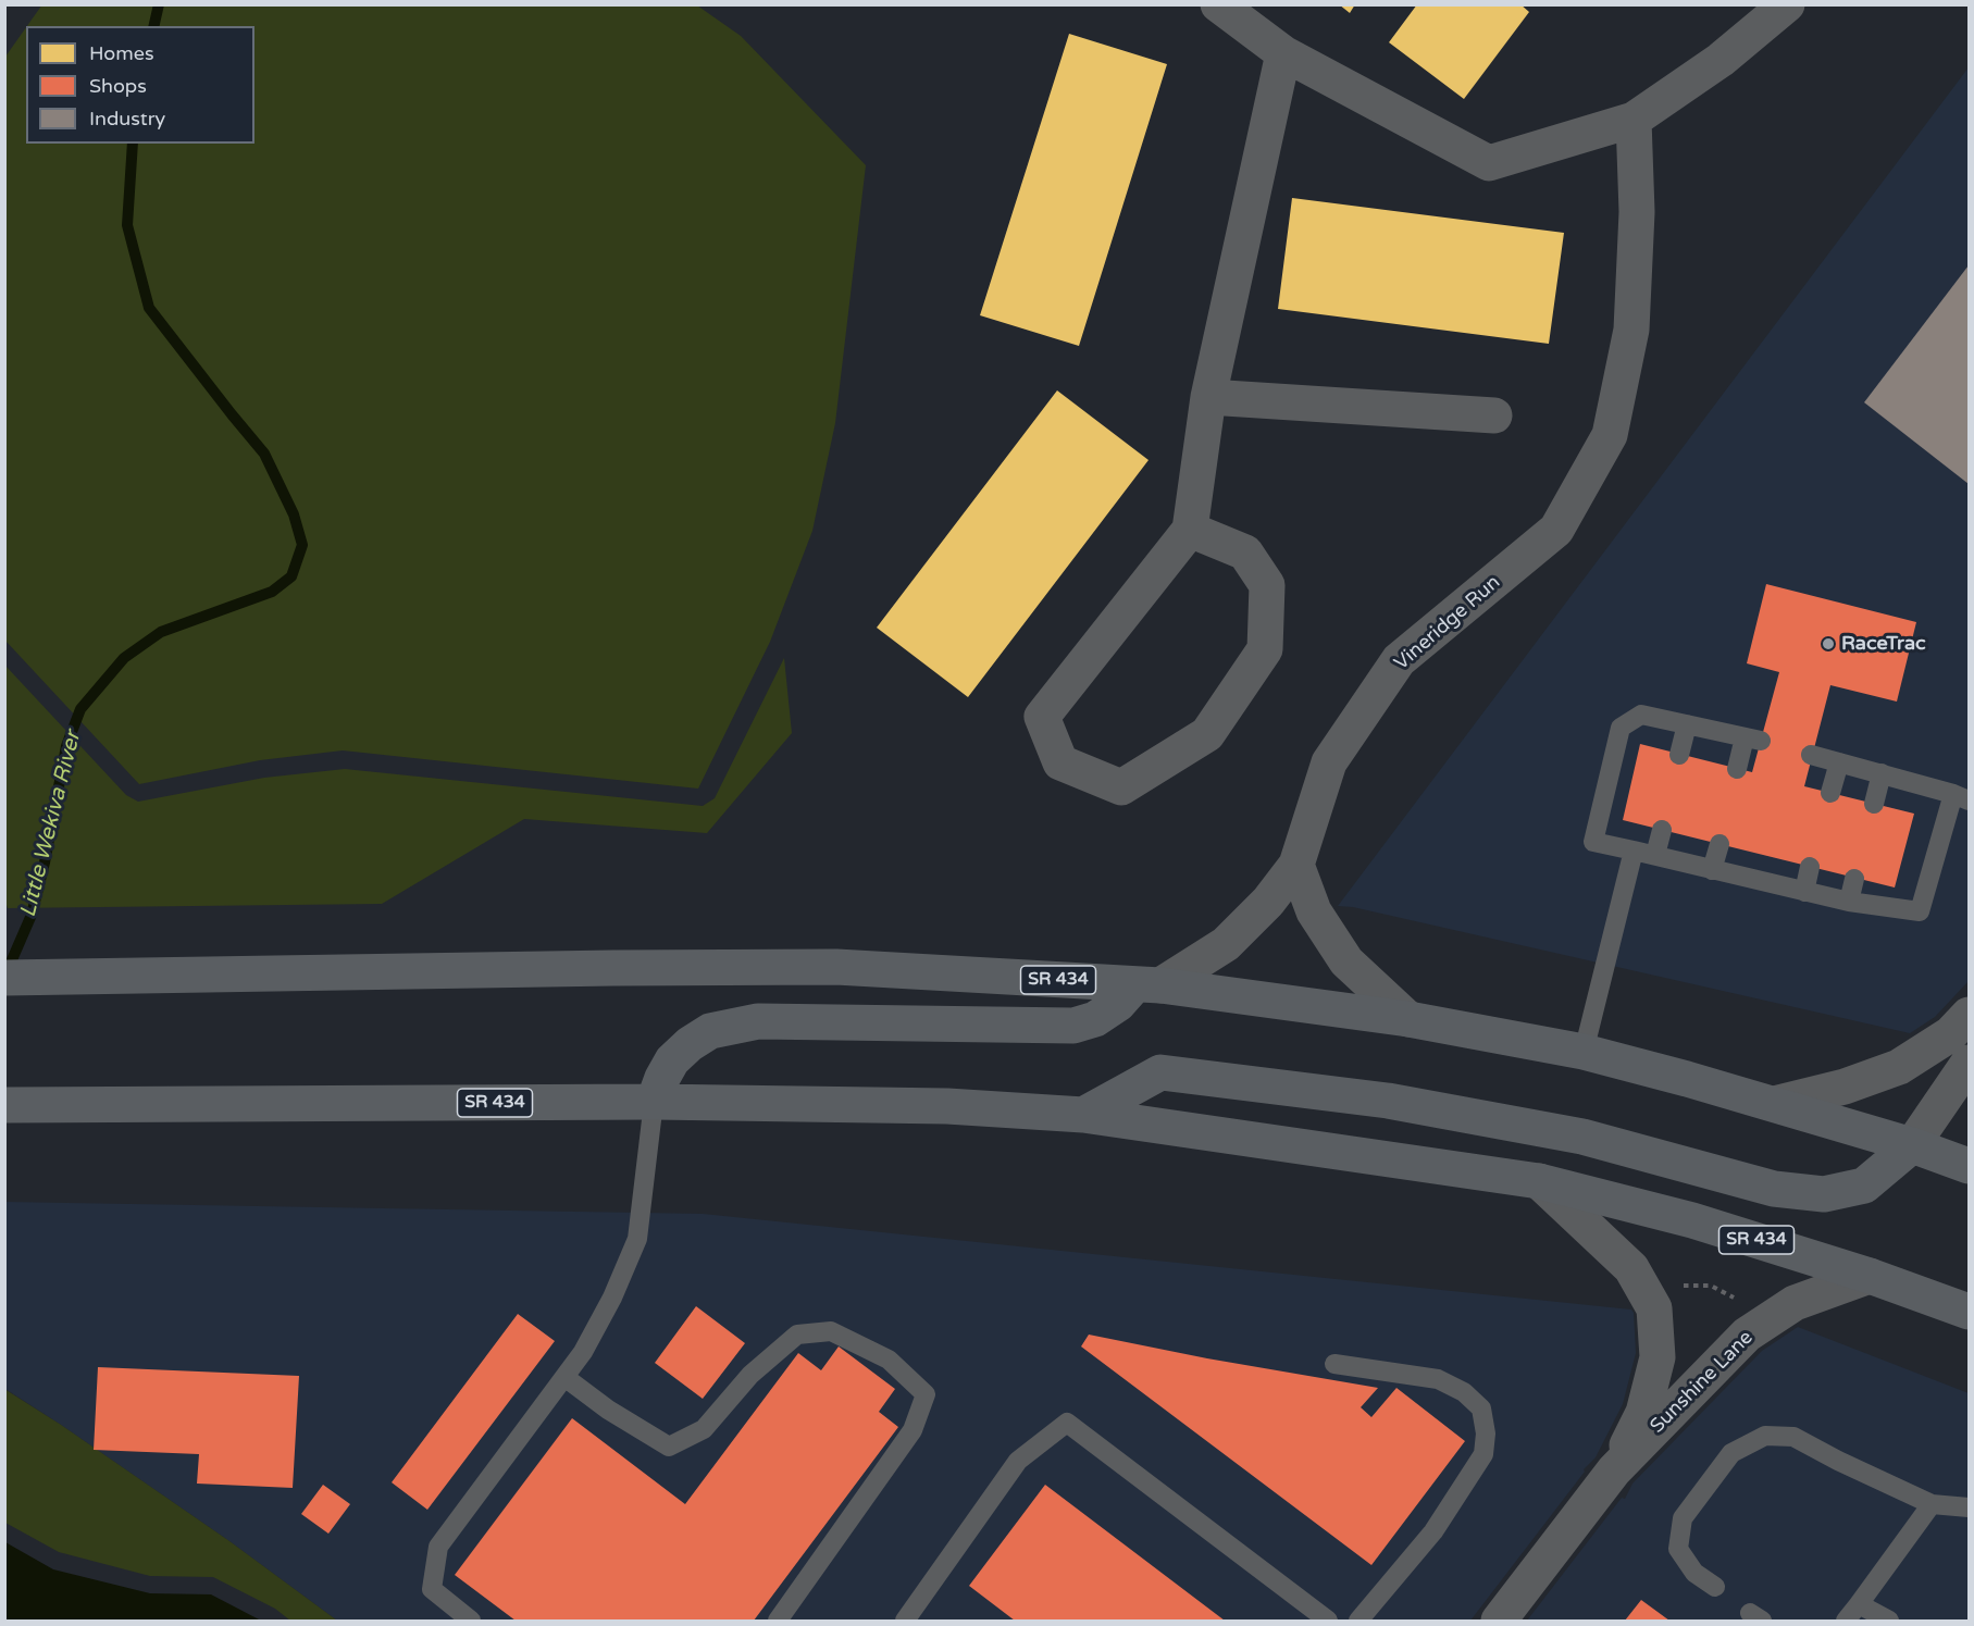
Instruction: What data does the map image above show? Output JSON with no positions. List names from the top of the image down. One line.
{"streets":{"main road":["SR 434"],"street":["Vineridge Run","Sunshine Lane"]},"crossings":[["Vineridge Run","SR 434"],["SR 434","Sunshine Lane"]],"water":["Little Wekiva River"],"places":["RaceTrac"],"legend":["Homes","Shops","Industry"]}
